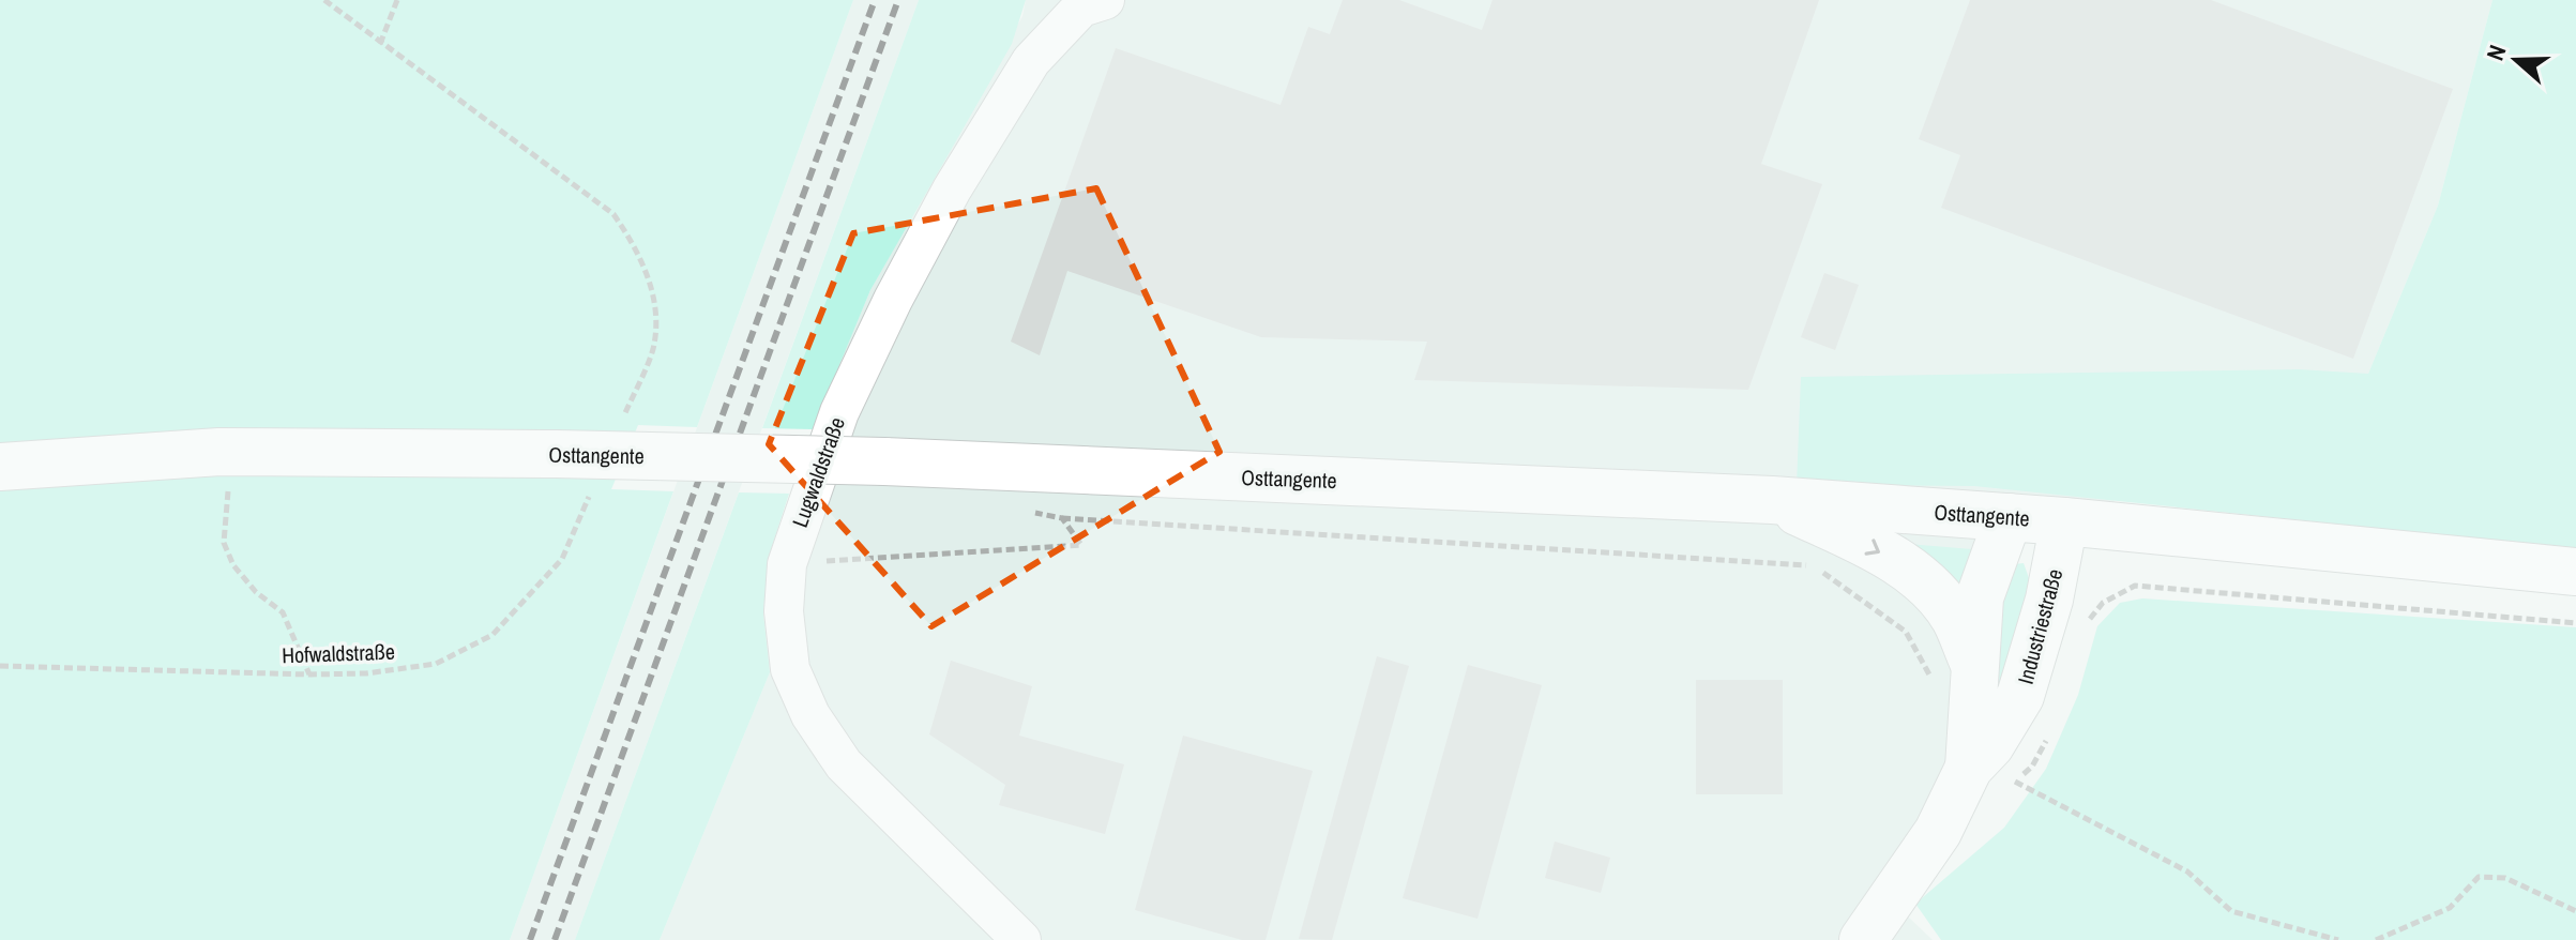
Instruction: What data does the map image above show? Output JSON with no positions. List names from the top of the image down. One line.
{"streets":{"main road":["Osttangente","Industriestraße"],"street":["Lugwaldstraße"],"path":["Hofwaldstraße"]},"crossings":[["Osttangente","Industriestraße"]],"north":"left"}
